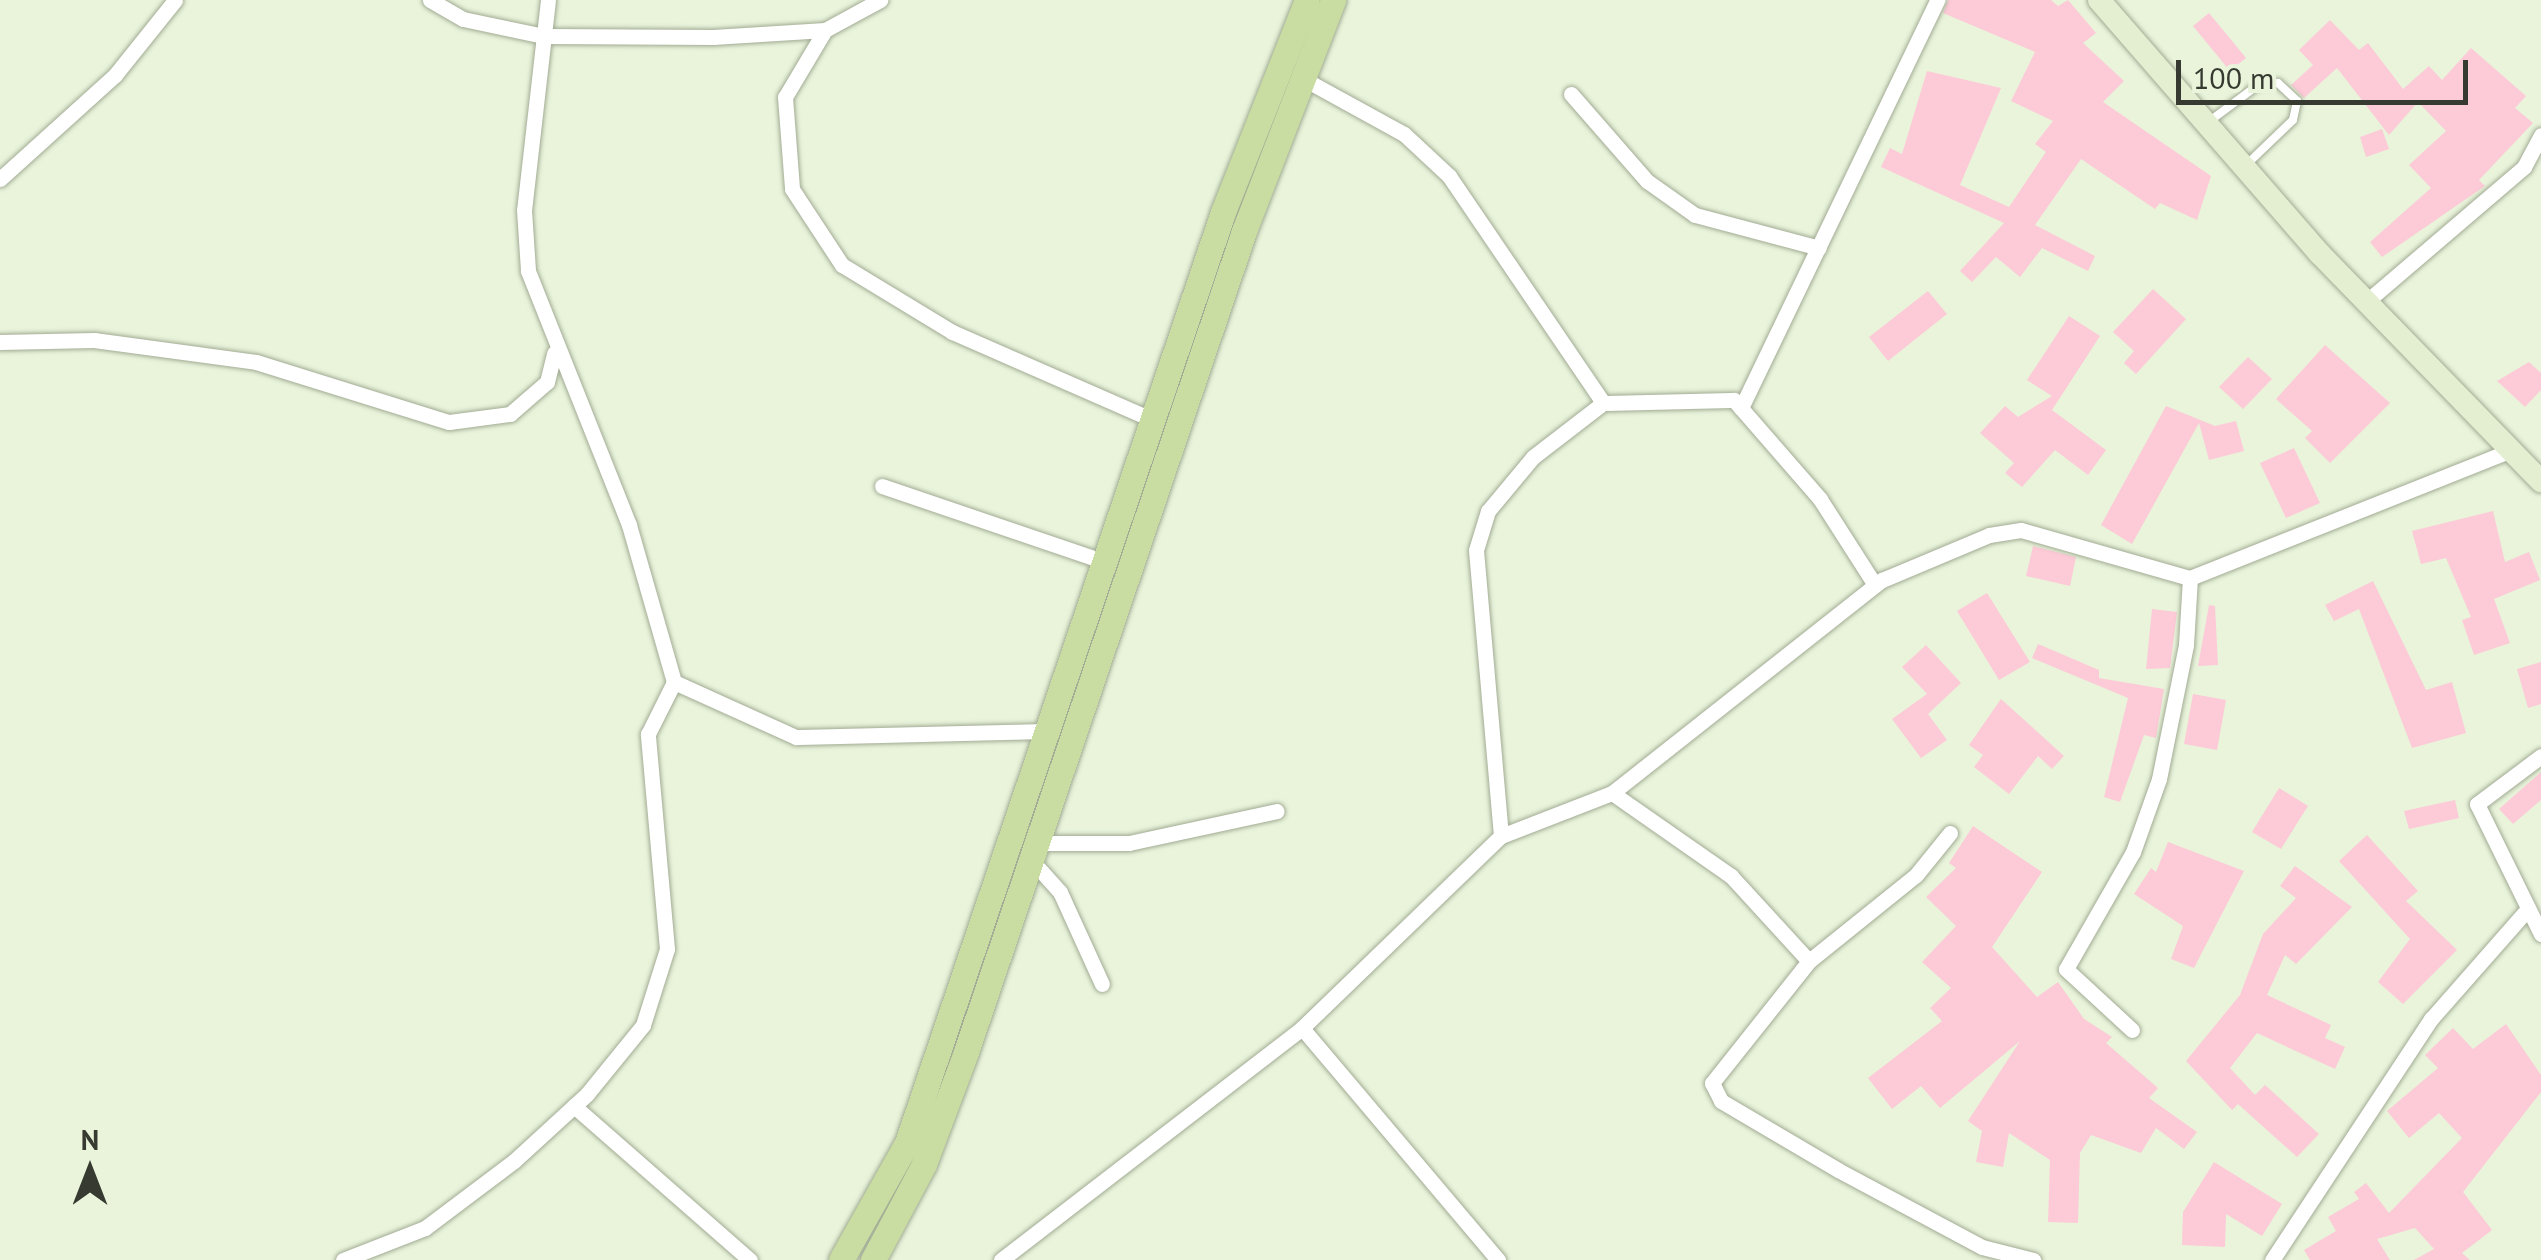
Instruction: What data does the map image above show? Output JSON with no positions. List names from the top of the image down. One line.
{"scale_bar":"100 m","north":"top"}
